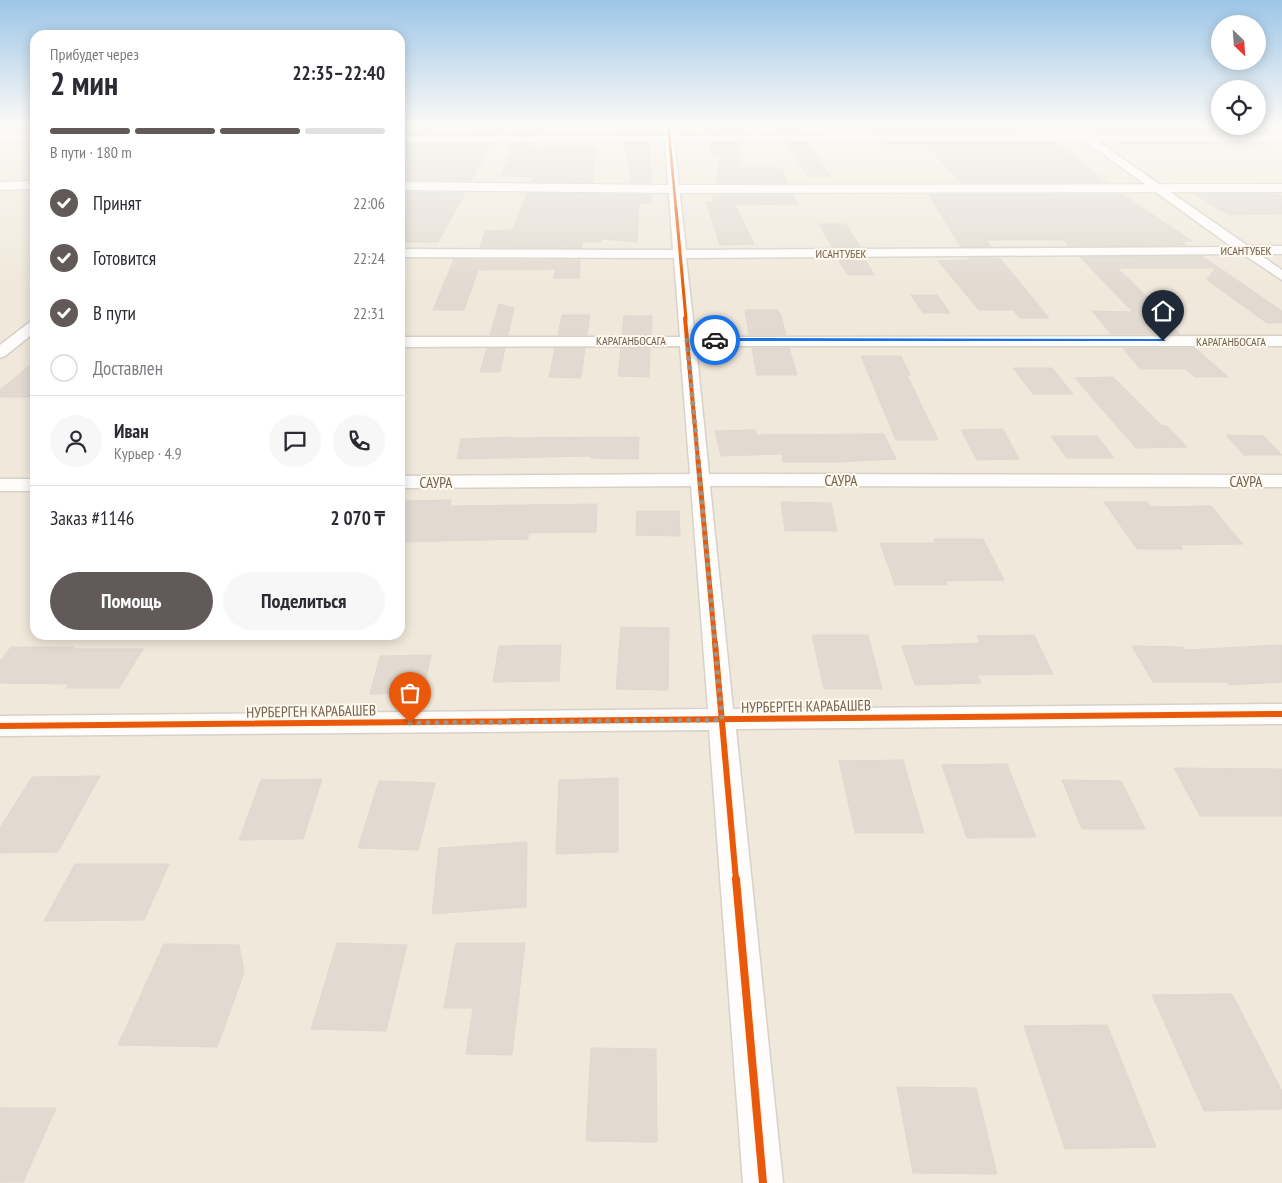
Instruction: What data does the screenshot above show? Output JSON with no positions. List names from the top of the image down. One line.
{"streets":{"street":["ИСАНТУБЕК","КАРАГАНБОСАГА","САУРА","НУРБЕРГЕН КАРАБАШЕВ"]},"north":"bottom right","page":{"heading":["2 мин","Прибудет через","22:35–22:40"],"panel":["Иван","Курьер · 4.9","Заказ #1146","2 070 ₸"],"bar":"В пути · 180 m","list":[["Принят","22:06"],["Готовится","22:24"],["В пути","22:31"],"Доставлен"],"buttons":["Помощь","Поделиться"]}}
